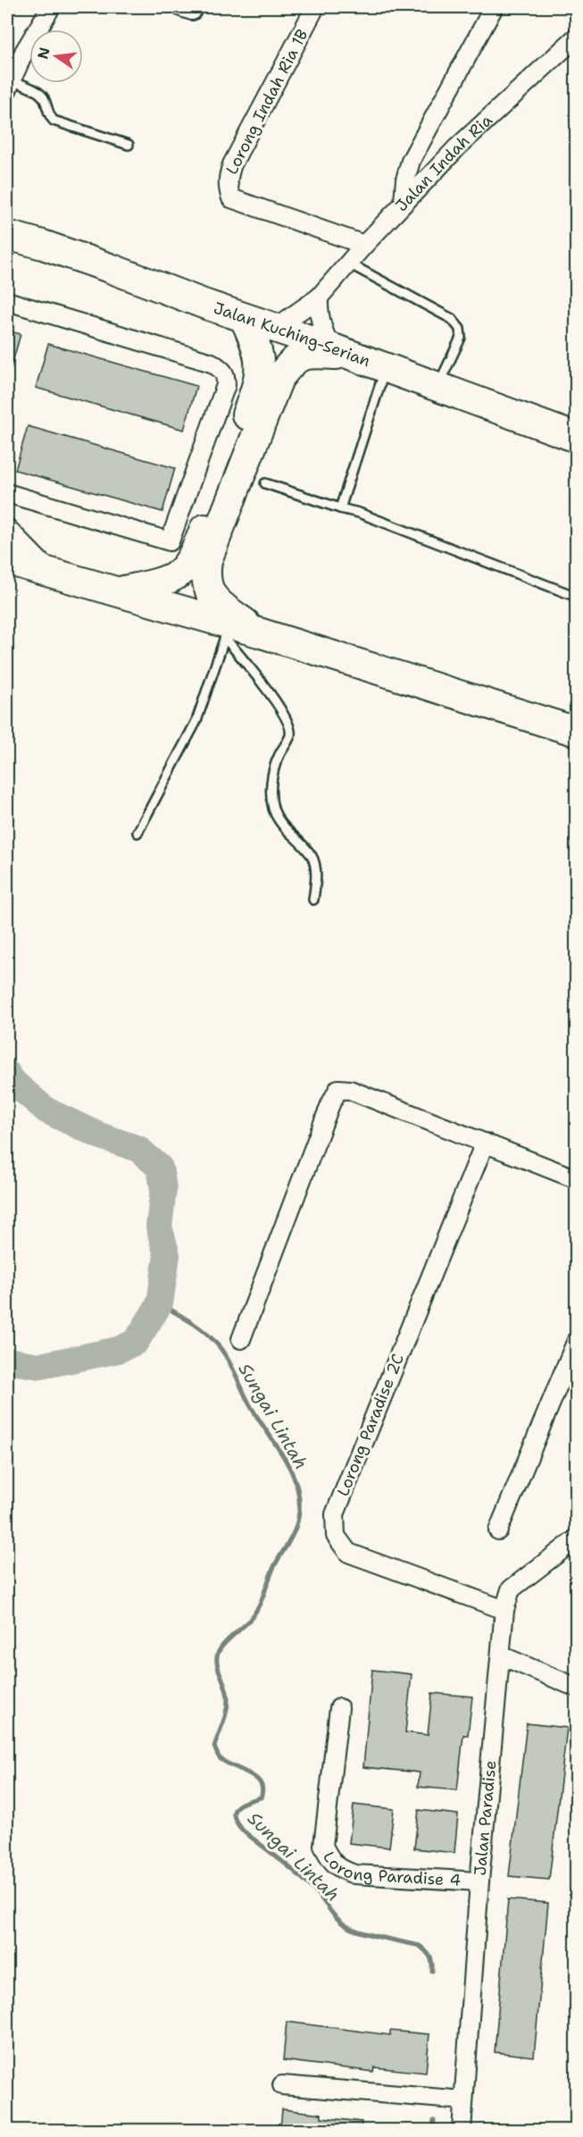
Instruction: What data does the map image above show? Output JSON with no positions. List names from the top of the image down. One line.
{"streets":{"highway":["Jalan Kuching-Serian"],"street":["Lorong Indah Ria 1B","Jalan Indah Ria","Lorong Paradise 2C","Jalan Paradise","Lorong Paradise 4"]},"crossings":[["Lorong Indah Ria 1B","Jalan Indah Ria"],["Jalan Indah Ria","Jalan Kuching-Serian"],["Lorong Paradise 2C","Jalan Paradise"],["Jalan Paradise","Lorong Paradise 4"]],"water":["Sungai Lintah"],"north":"left"}
